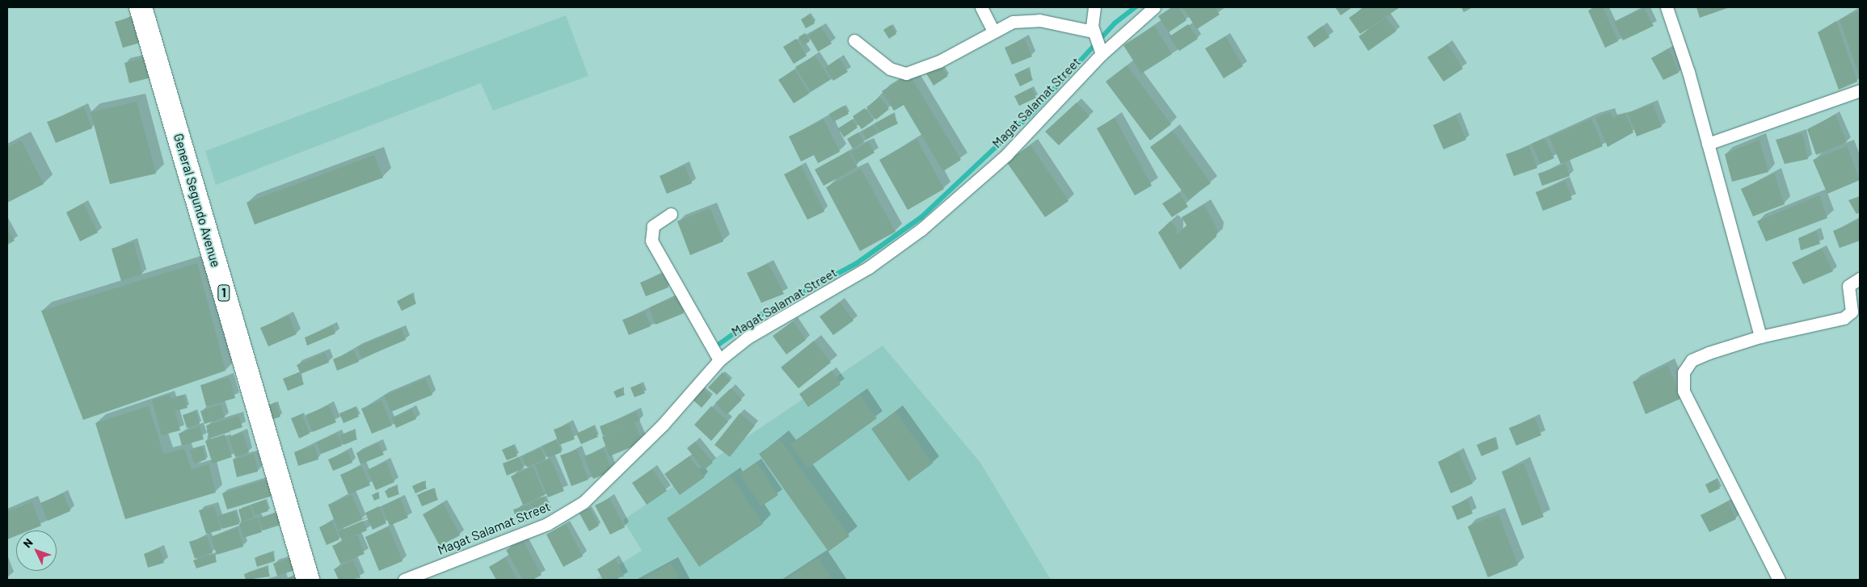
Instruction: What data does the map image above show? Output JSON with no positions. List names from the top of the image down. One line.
{"streets":{"highway":["General Segundo Avenue","1"],"street":["Magat Salamat Street"]},"north":"top left"}
